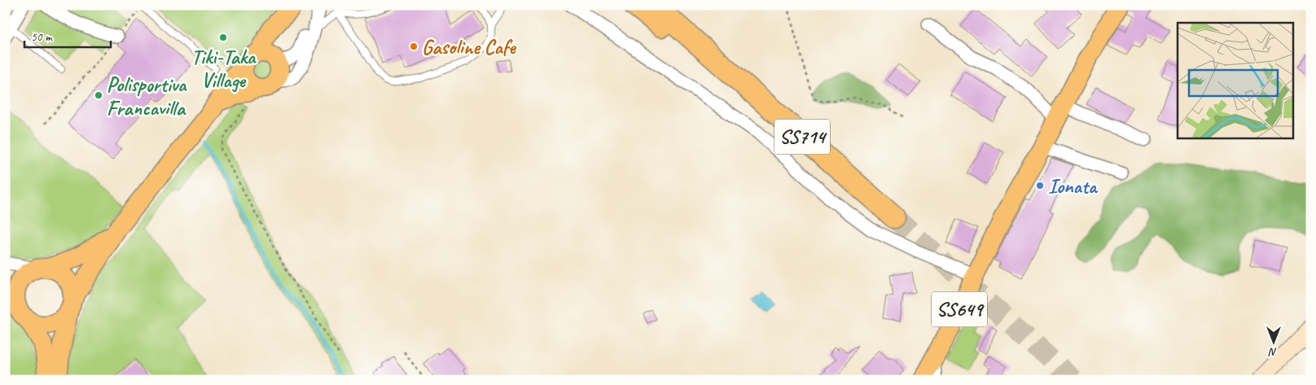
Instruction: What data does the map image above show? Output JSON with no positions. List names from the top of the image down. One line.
{"streets":{"highway":["SS714"],"main road":["SS649"]},"places":["Tiki-Taka Village","Gasoline Cafe","Polisportiva Francavilla","Ionata"],"scale_bar":"50 m","north":"bottom"}
